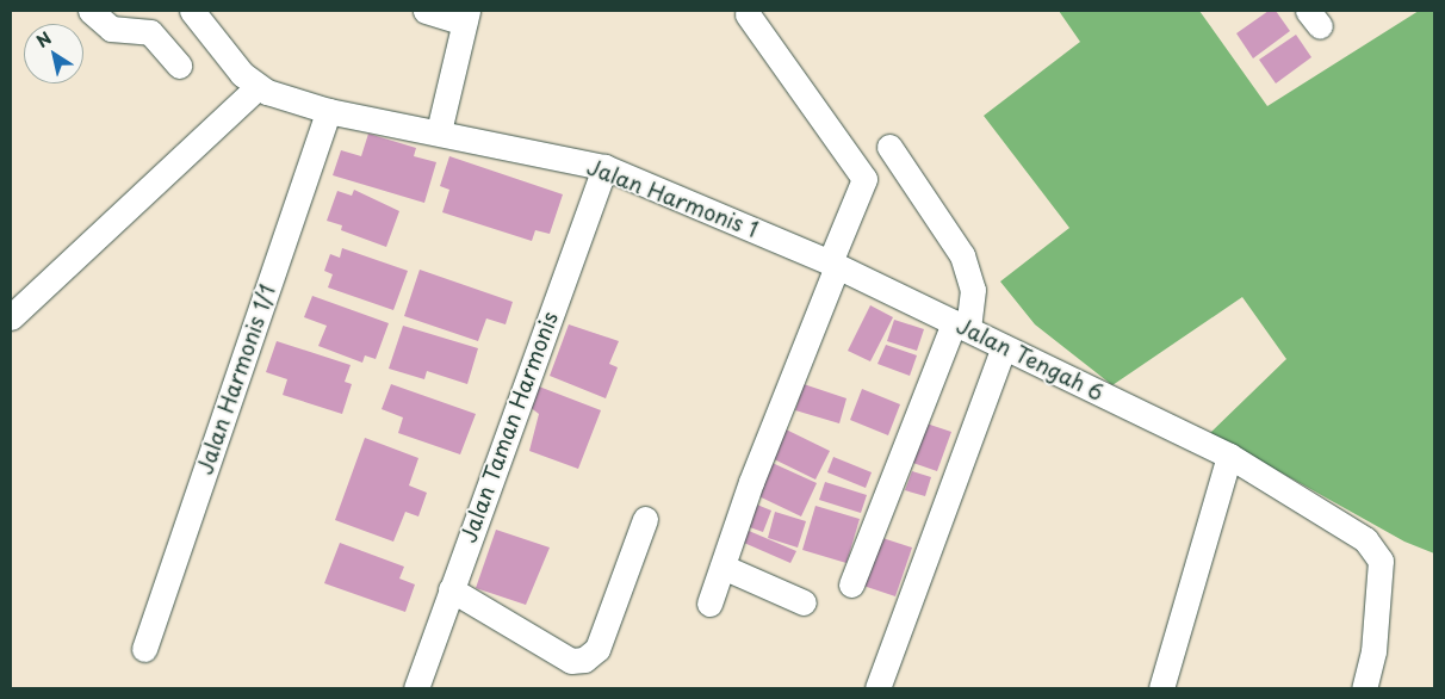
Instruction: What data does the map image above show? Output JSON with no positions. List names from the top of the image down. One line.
{"streets":{"street":["Jalan Harmonis 1","Jalan Tengah 6","Jalan Harmonis 1/1","Jalan Taman Harmonis"]},"crossings":[["Jalan Harmonis 1","Jalan Tengah 6"],["Jalan Harmonis 1","Jalan Harmonis 1/1"],["Jalan Harmonis 1","Jalan Taman Harmonis"]],"north":"top left"}
